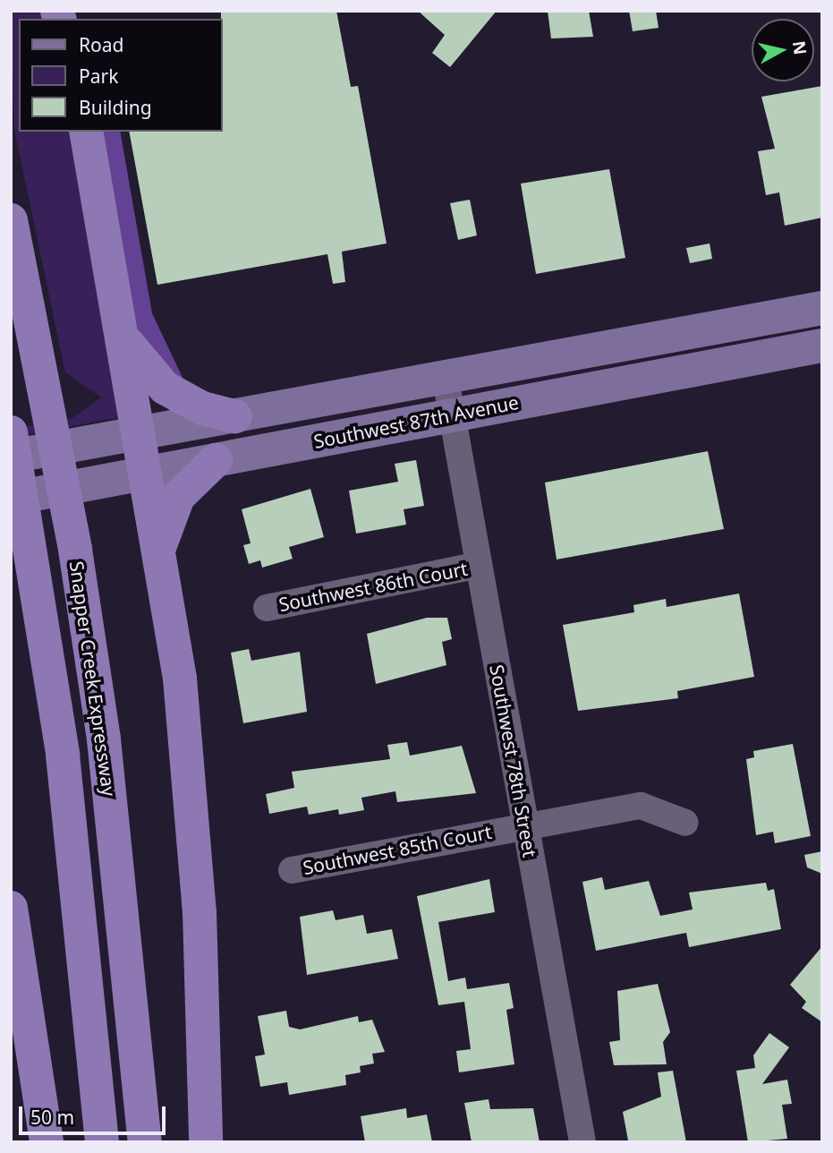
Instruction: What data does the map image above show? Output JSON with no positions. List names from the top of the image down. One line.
{"streets":{"highway":["Snapper Creek Expressway"],"main road":["Southwest 87th Avenue"],"street":["Southwest 86th Court","Southwest 78th Street","Southwest 85th Court"]},"crossings":[["Southwest 87th Avenue","Southwest 78th Street"],["Southwest 86th Court","Southwest 78th Street"],["Southwest 78th Street","Southwest 85th Court"]],"legend":["Road","Park","Building"],"scale_bar":"50 m","north":"right"}
